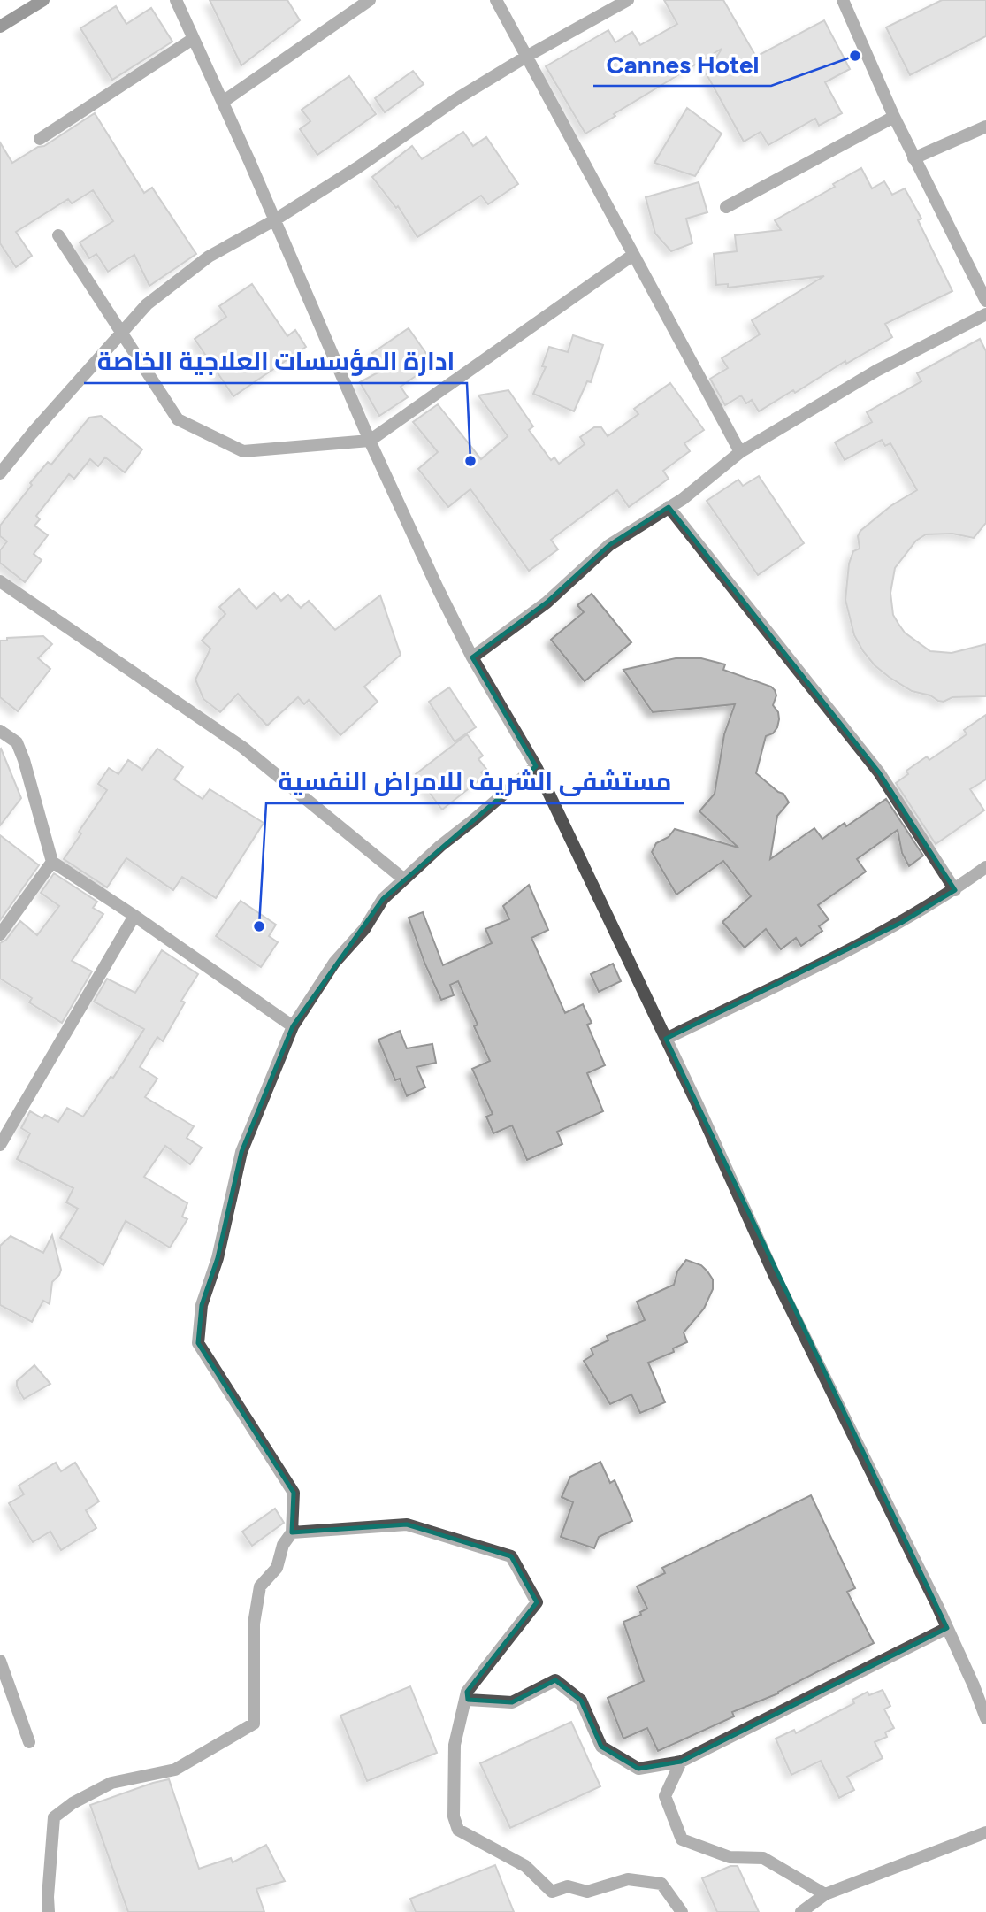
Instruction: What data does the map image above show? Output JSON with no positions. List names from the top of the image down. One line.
{"places":["Cannes Hotel","ادارة المؤسسات العلاجية الخاصة","مستشفى الشريف للامراض النفسية"]}
